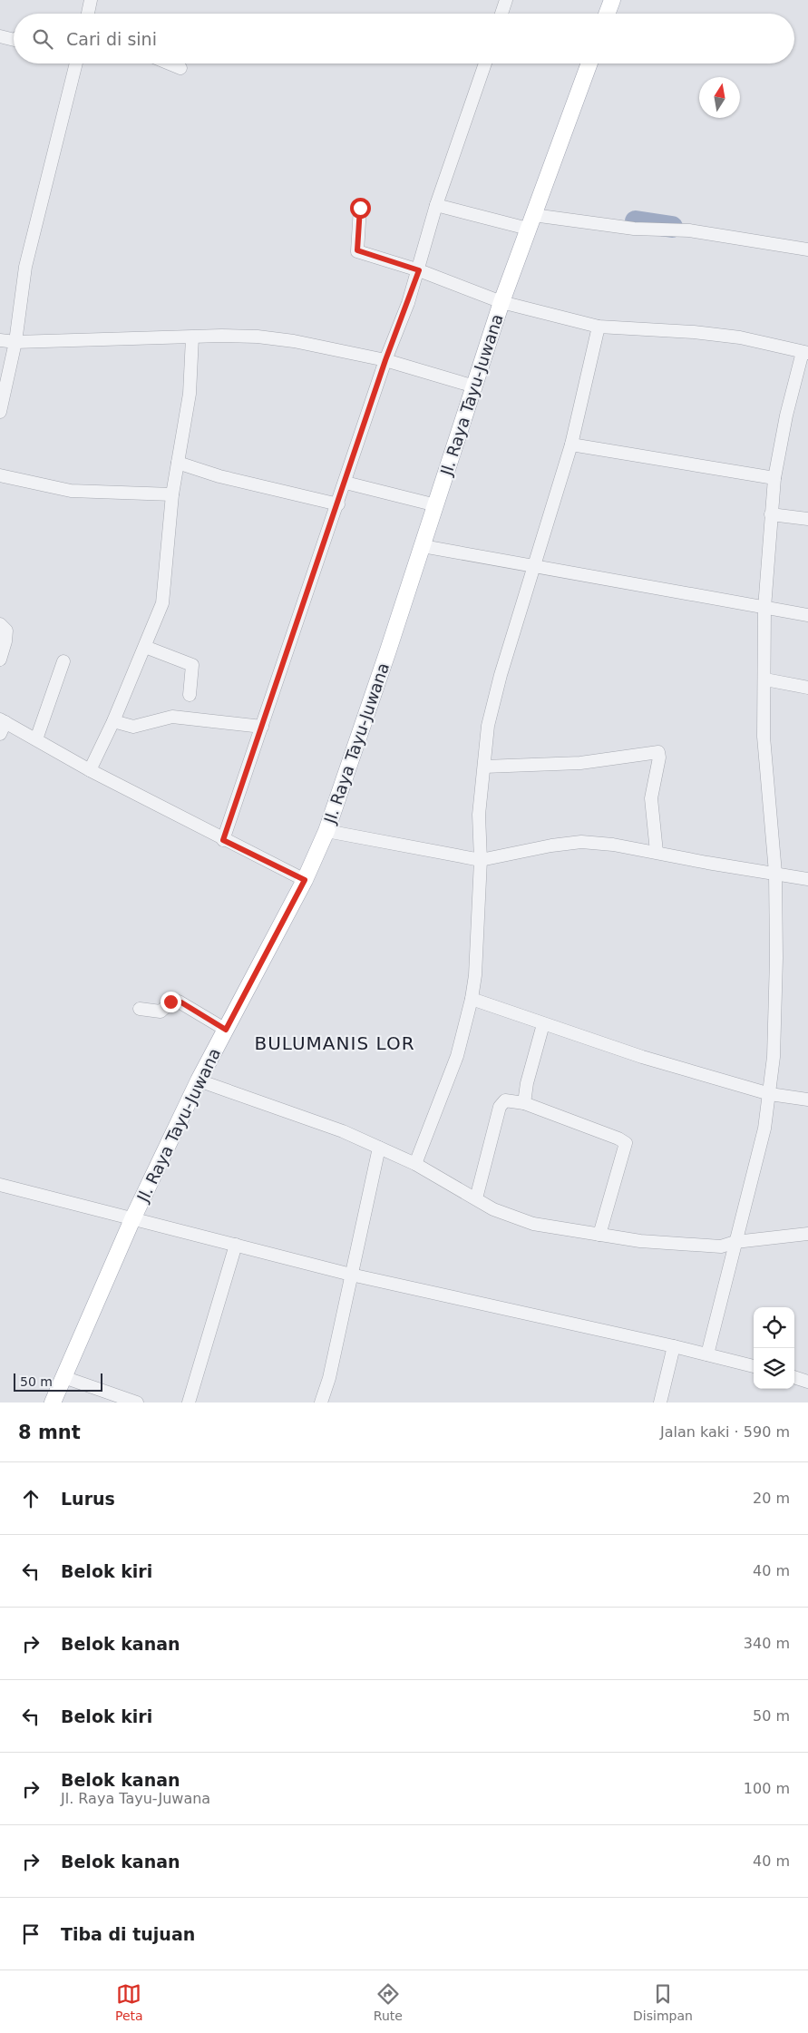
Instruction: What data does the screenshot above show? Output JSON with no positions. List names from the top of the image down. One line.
{"streets":{"main road":["Jl. Raya Tayu-Juwana"]},"districts":["BULUMANIS LOR"],"scale_bar":"50 m","north":"top","page":{"search":"Cari di sini","scale":"50 m","heading":["8 mnt","Jalan kaki · 590 m"],"list":[["Lurus","20 m"],["Belok kiri","40 m"],["Belok kanan","340 m"],["Belok kiri","50 m"],["Belok kanan","Jl. Raya Tayu-Juwana","100 m"],["Belok kanan","40 m"],"Tiba di tujuan"],"nav":["Peta","Rute","Disimpan"]}}
